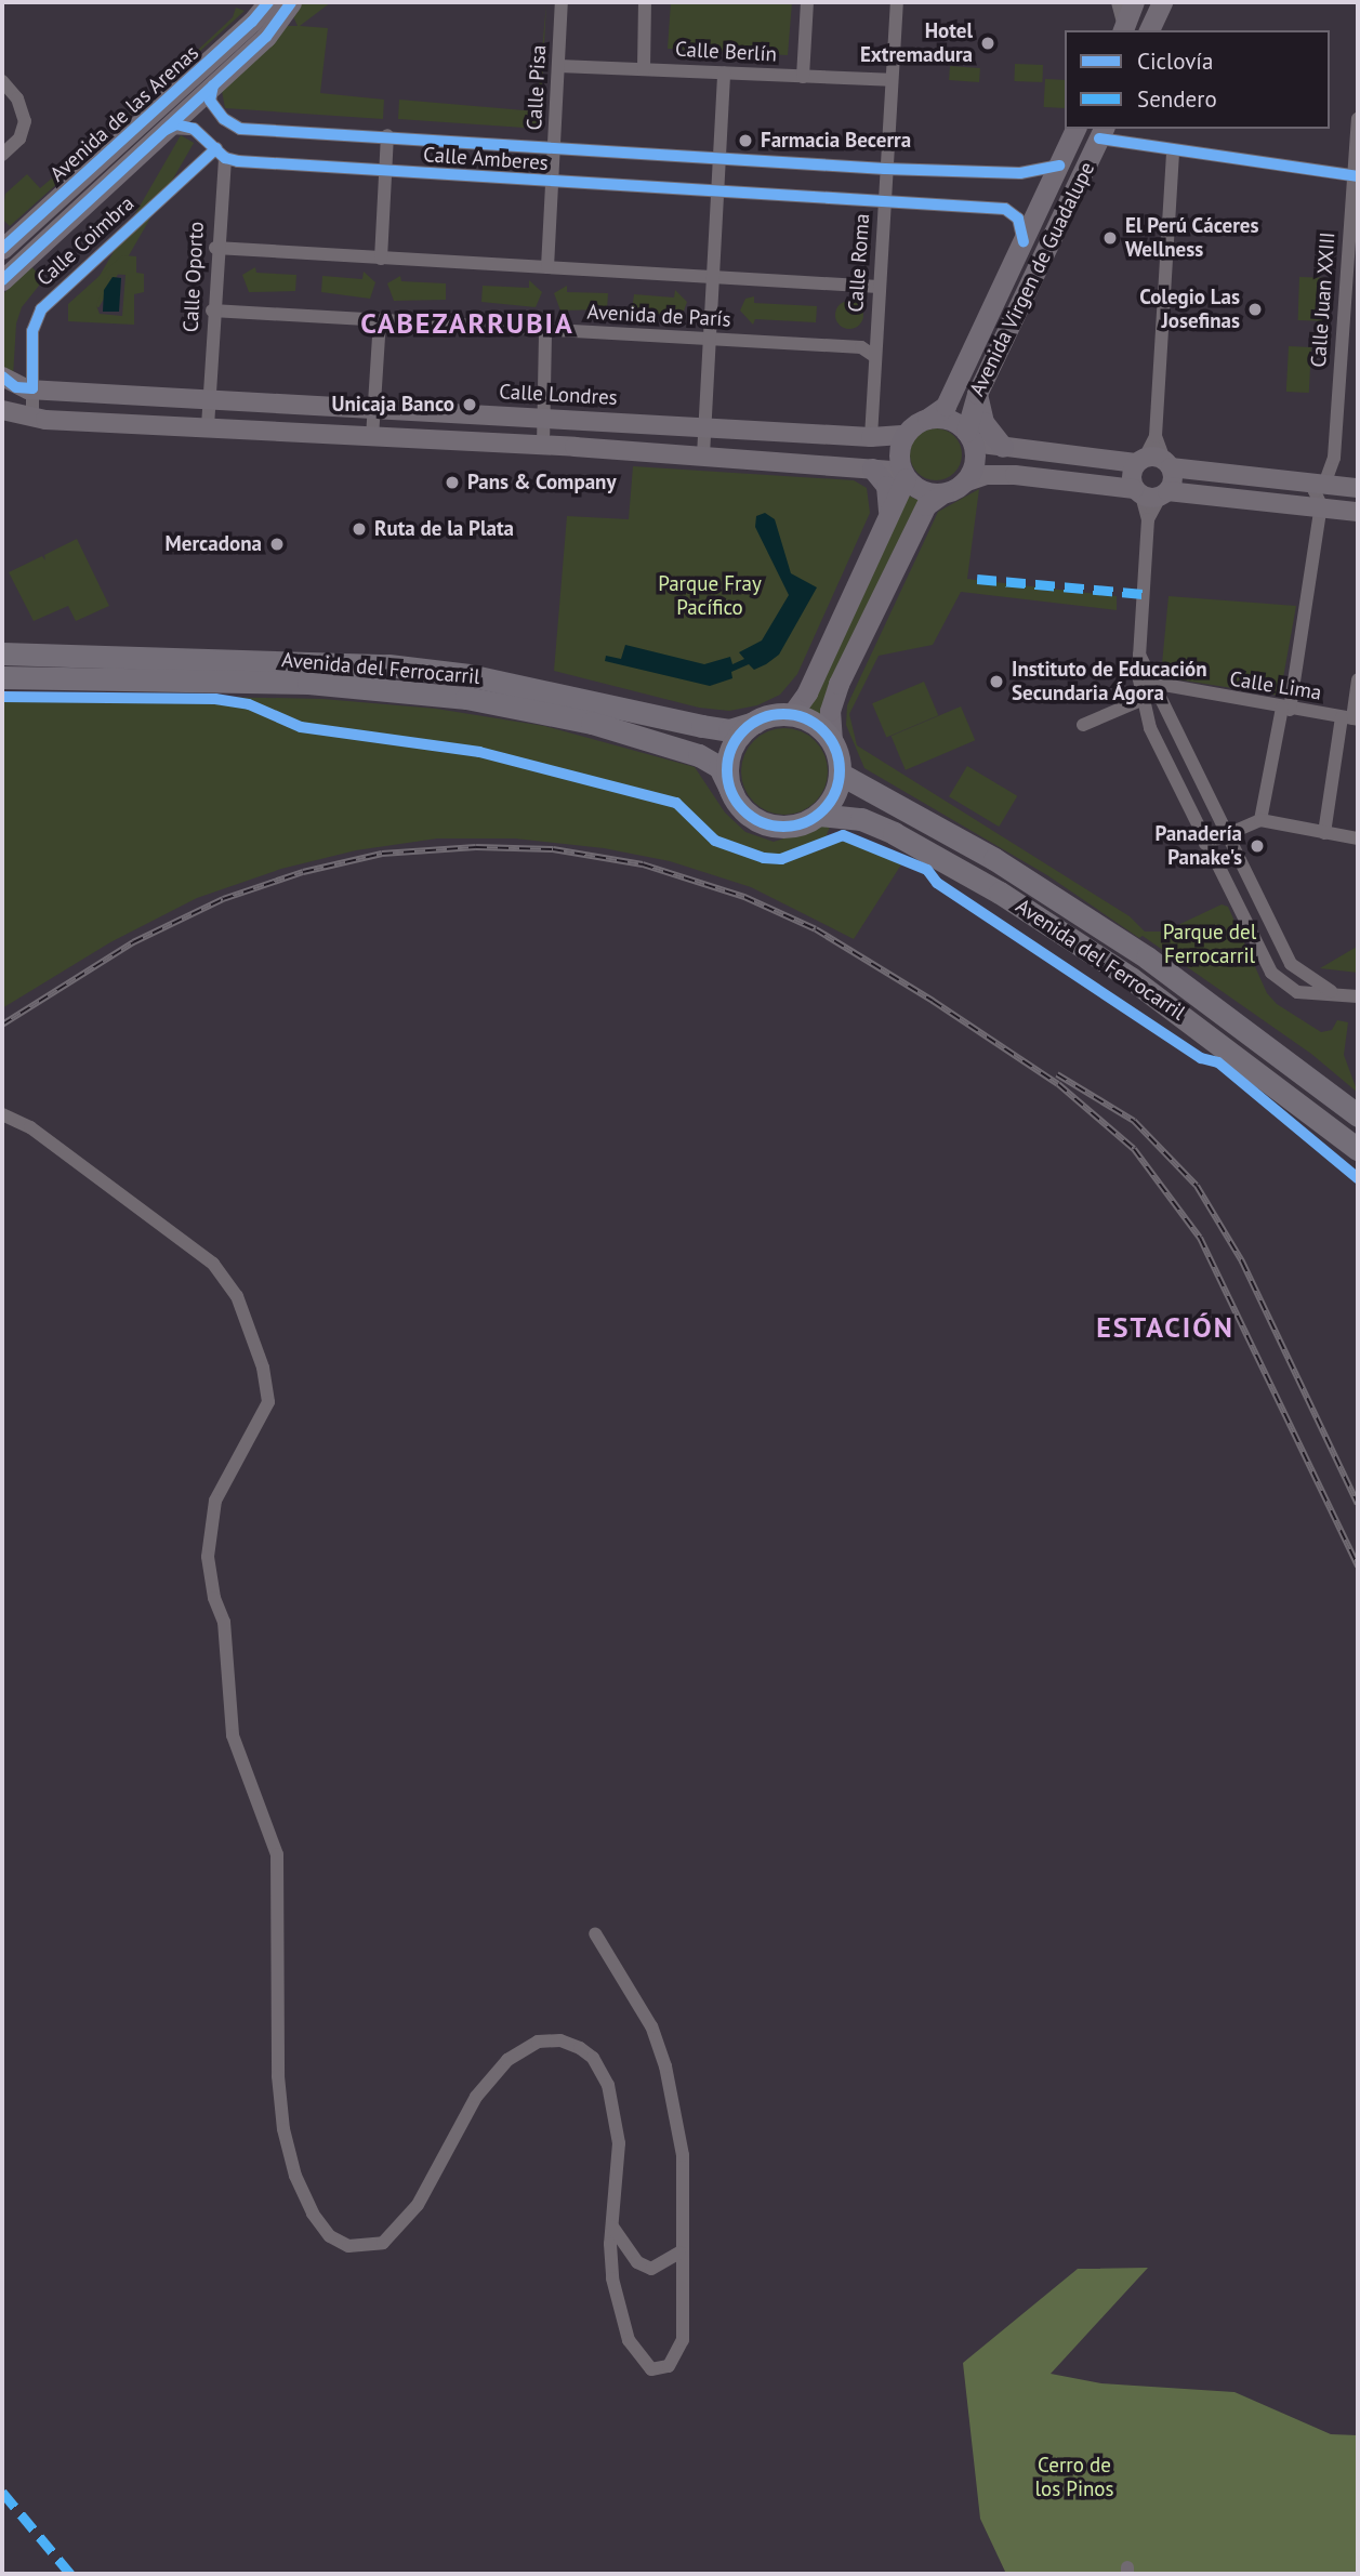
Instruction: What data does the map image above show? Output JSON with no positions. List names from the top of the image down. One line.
{"streets":{"highway":["Avenida del Ferrocarril"],"main road":["Avenida de las Arenas","Avenida Virgen de Guadalupe","Calle Londres"],"street":["Calle Berlín","Calle Pisa","Calle Amberes","Calle Coimbra","Calle Roma","Calle Oporto","Calle Juan XXIII","Avenida de París","Calle Lima"]},"crossings":[["Calle Berlín","Calle Pisa"],["Calle Berlín","Calle Roma"],["Calle Pisa","Calle Amberes"],["Calle Pisa","Avenida de París"],["Avenida de las Arenas","Calle Amberes"],["Calle Amberes","Calle Coimbra"],["Calle Amberes","Calle Roma"],["Calle Amberes","Calle Oporto"],["Calle Amberes","Avenida Virgen de Guadalupe"],["Calle Coimbra","Calle Oporto"],["Calle Coimbra","Calle Londres"],["Calle Roma","Avenida de París"],["Calle Roma","Calle Londres"],["Calle Oporto","Avenida de París"],["Calle Oporto","Calle Londres"],["Avenida Virgen de Guadalupe","Calle Londres"],["Calle Juan XXIII","Calle Lima"]],"districts":["CABEZARRUBIA","ESTACIÓN"],"parks":["Parque Fray Pacífico","Parque del Ferrocarril","Cerro de los Pinos"],"places":["Hotel Extremadura","Farmacia Becerra","El Perú Cáceres Wellness","Colegio Las Josefinas","Unicaja Banco","Pans & Company","Ruta de la Plata","Mercadona","Instituto de Educación Secundaria Ágora","Panadería Panake's"],"legend":["Ciclovía","Sendero"]}
